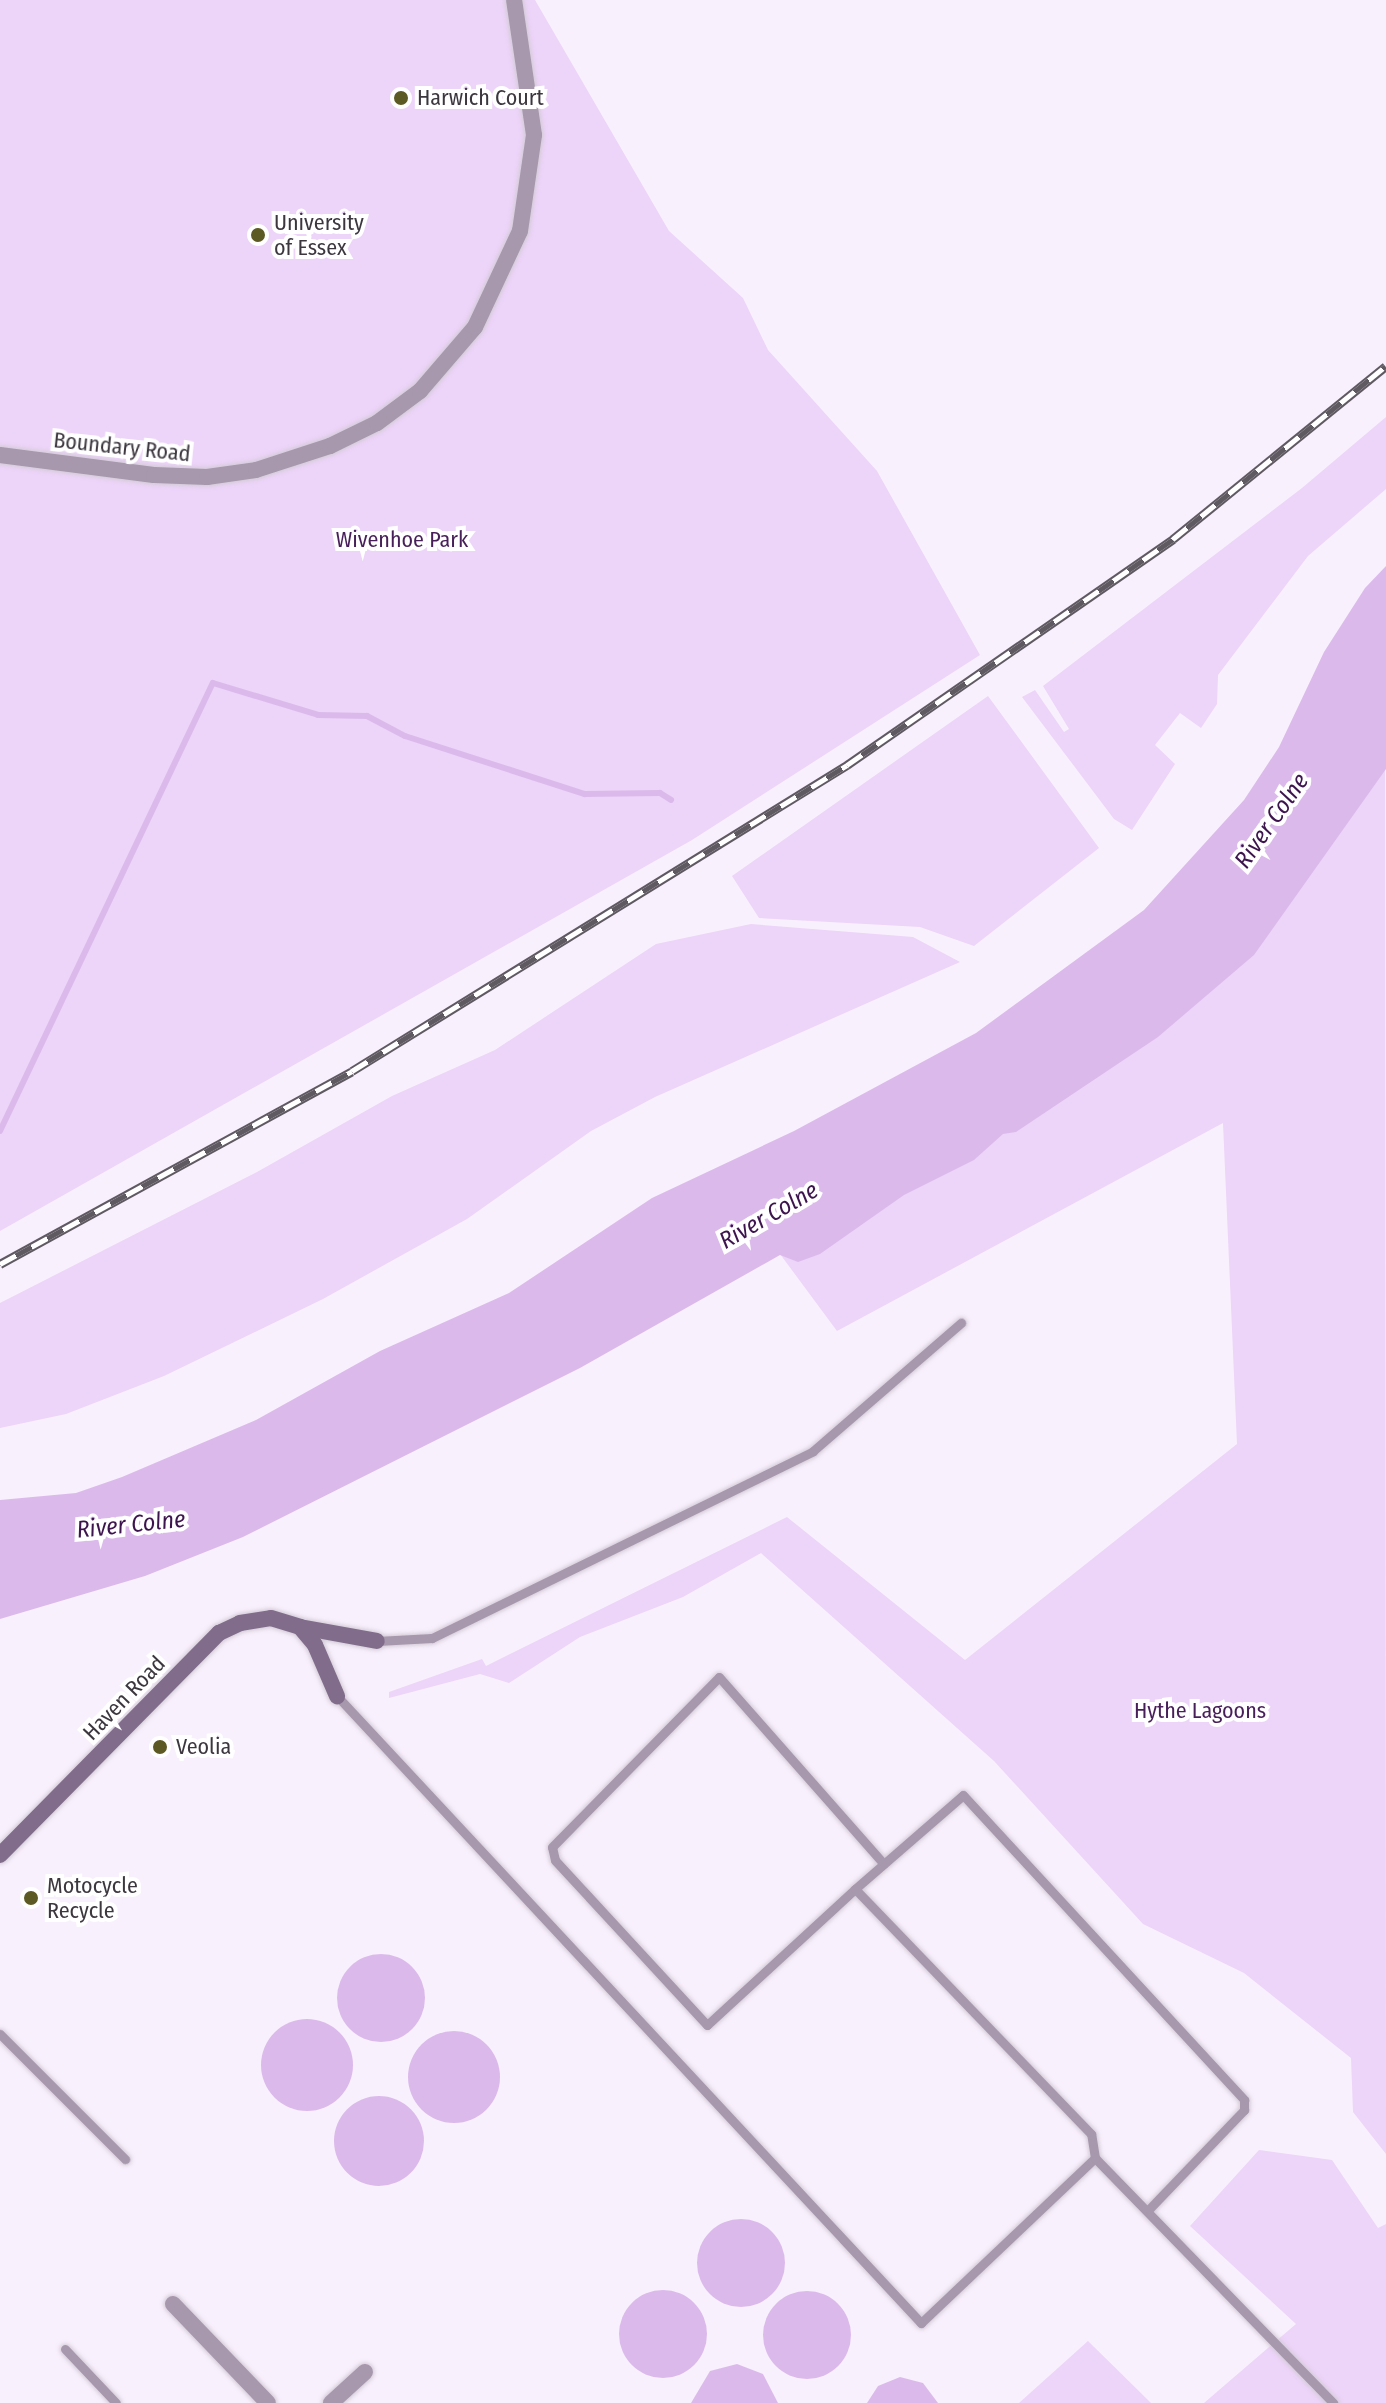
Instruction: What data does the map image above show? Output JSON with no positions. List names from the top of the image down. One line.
{"streets":{"street":["Boundary Road","Haven Road"]},"water":["River Colne"],"parks":["Wivenhoe Park","Hythe Lagoons"],"places":["Harwich Court","University of Essex","Veolia","Motocycle Recycle"]}
